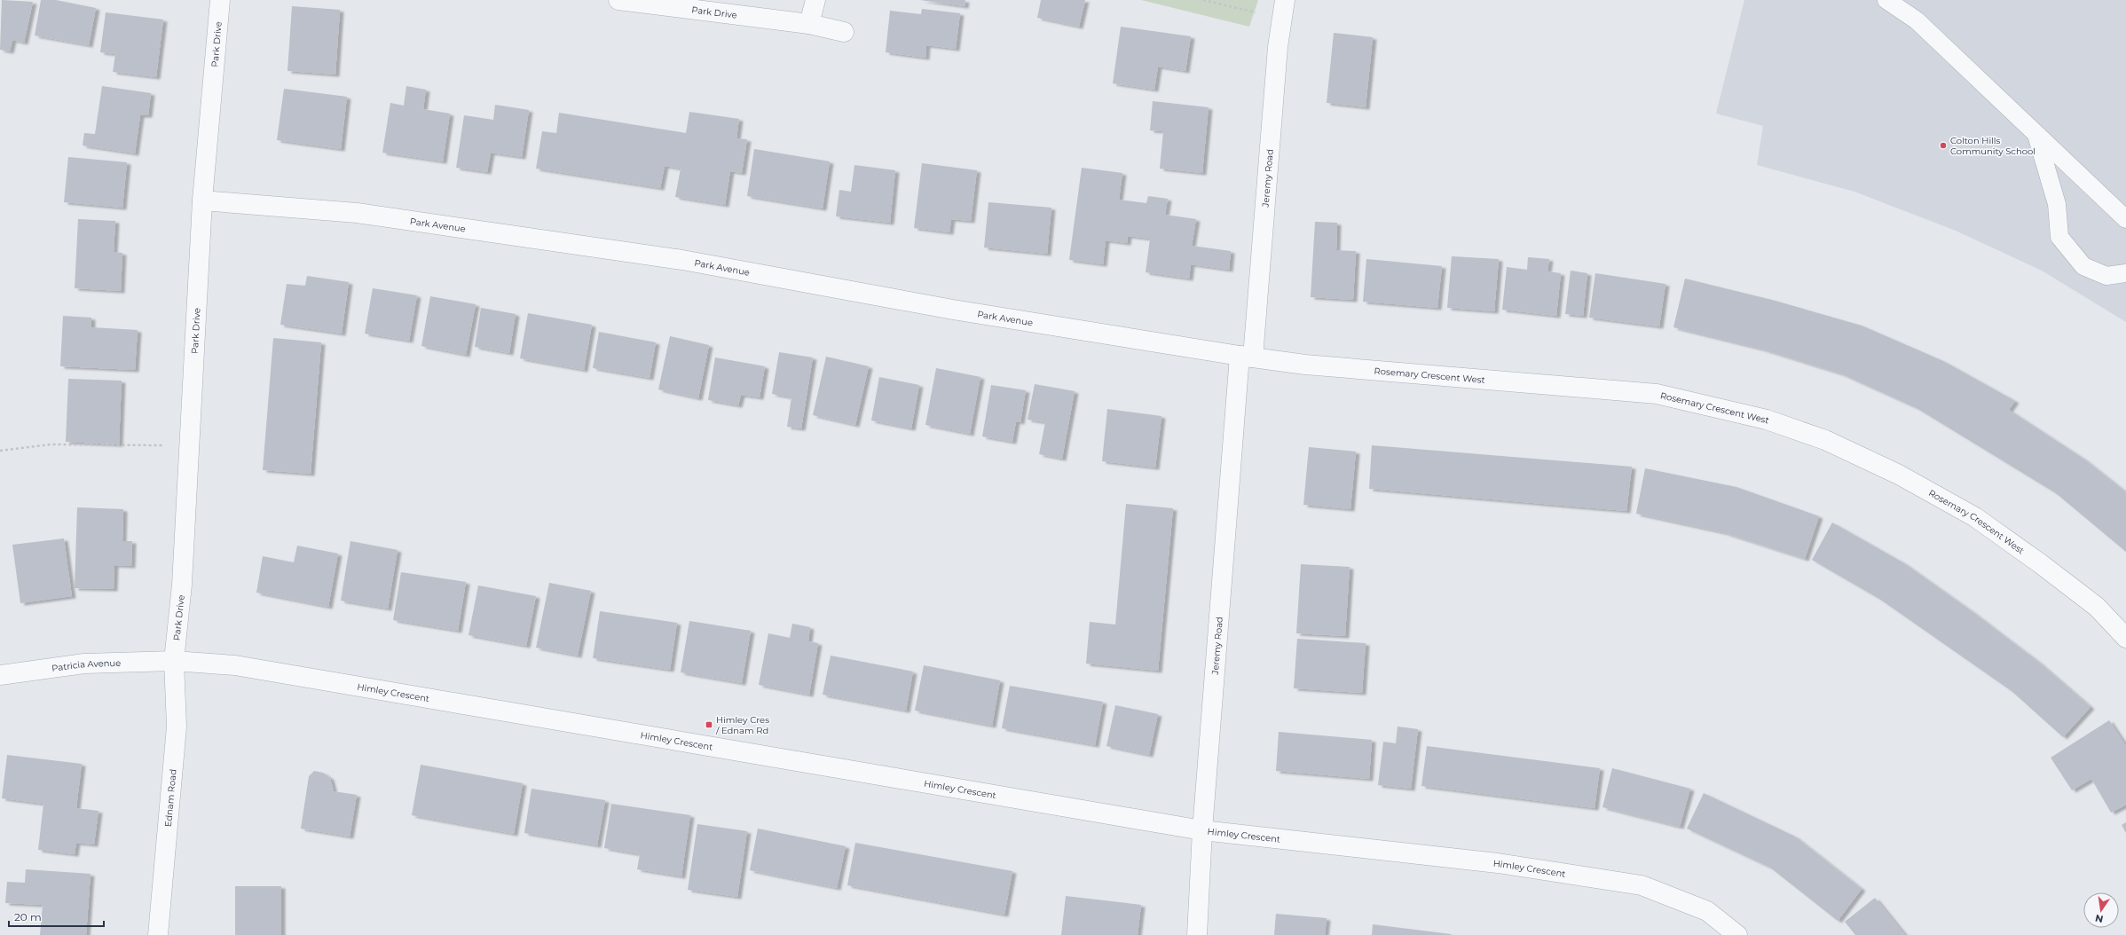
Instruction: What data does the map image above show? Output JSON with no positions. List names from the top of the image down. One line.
{"streets":{"street":["Park Drive","Jeremy Road","Park Avenue","Rosemary Crescent West","Patricia Avenue","Himley Crescent","Ednam Road"]},"crossings":[["Park Drive","Park Avenue"],["Park Drive","Patricia Avenue"],["Park Drive","Himley Crescent"],["Park Drive","Ednam Road"],["Jeremy Road","Park Avenue"],["Jeremy Road","Rosemary Crescent West"],["Jeremy Road","Himley Crescent"],["Park Avenue","Rosemary Crescent West"],["Patricia Avenue","Himley Crescent"],["Patricia Avenue","Ednam Road"],["Himley Crescent","Ednam Road"]],"places":{"other":["Colton Hills Community School"],"transit":["Himley Cres / Ednam Rd"]},"scale_bar":"20 m","north":"bottom"}
